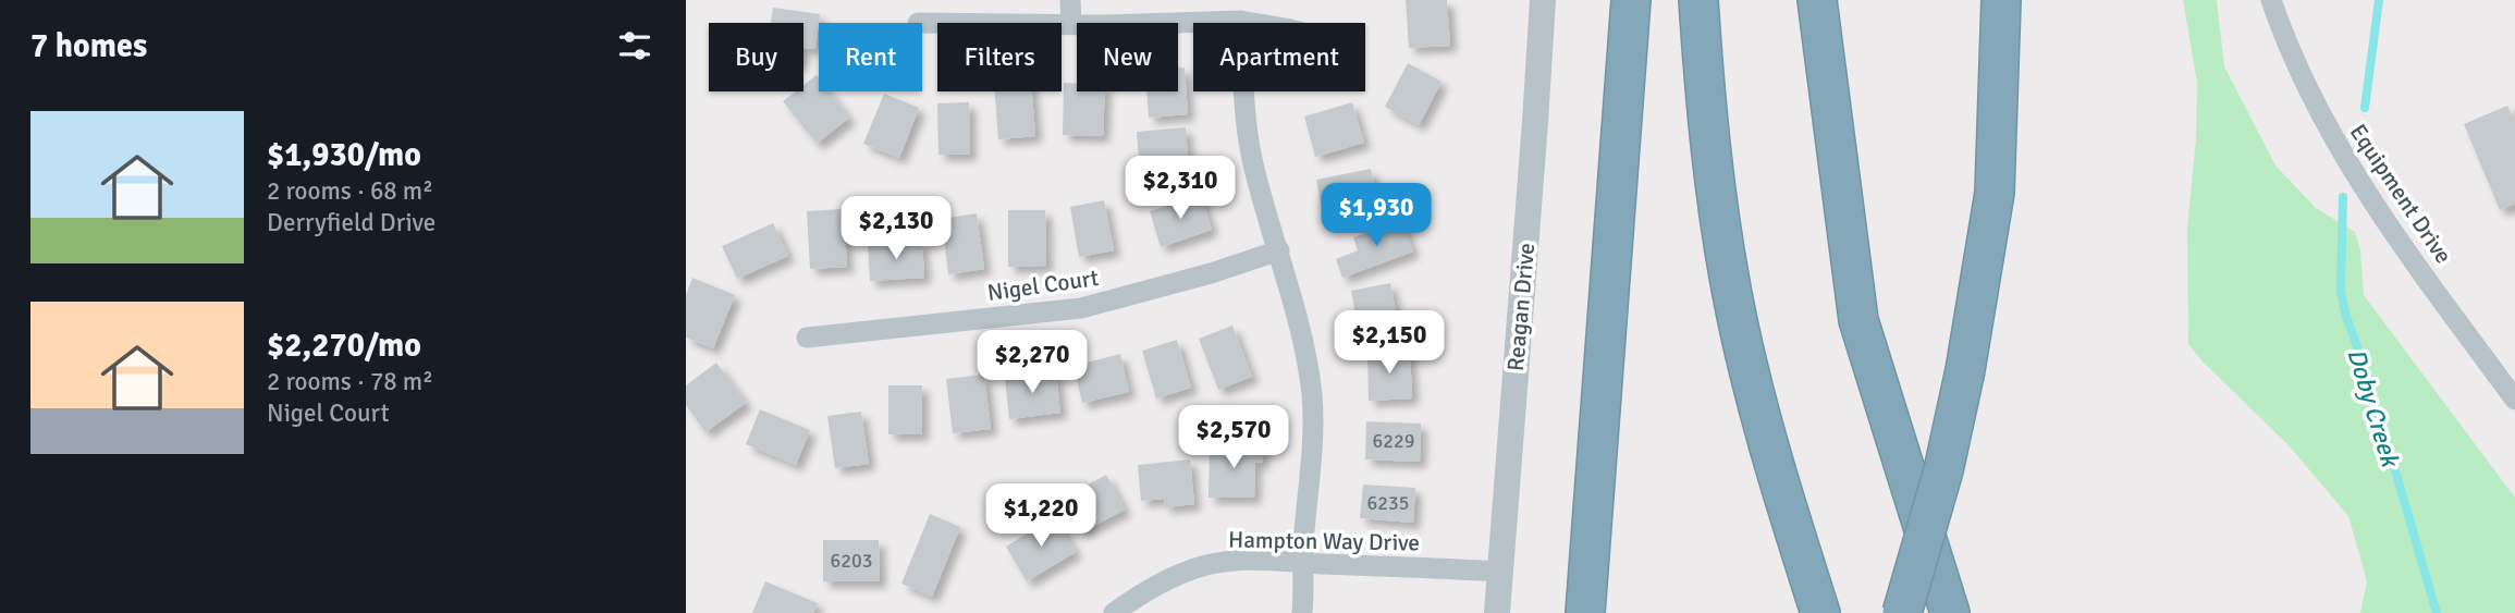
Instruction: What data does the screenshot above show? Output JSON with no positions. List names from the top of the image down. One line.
{"streets":{"street":["Equipment Drive","Nigel Court","Reagan Drive","Hampton Way Drive"]},"crossings":[["Reagan Drive","Hampton Way Drive"]],"water":["Doby Creek"],"house_numbers":["6229","6235","6203"],"page":{"heading":"7 homes","chip":["Buy","Rent","Filters","New","Apartment"],"list":[{"name":"$1,930/mo","note":"2 rooms · 68 m² · Derryfield Drive"},{"name":"$2,270/mo","note":"2 rooms · 78 m² · Nigel Court"}],"price":["$2,310","$1,930","$2,130","$2,150","$2,270","$2,570","$1,220"]}}
